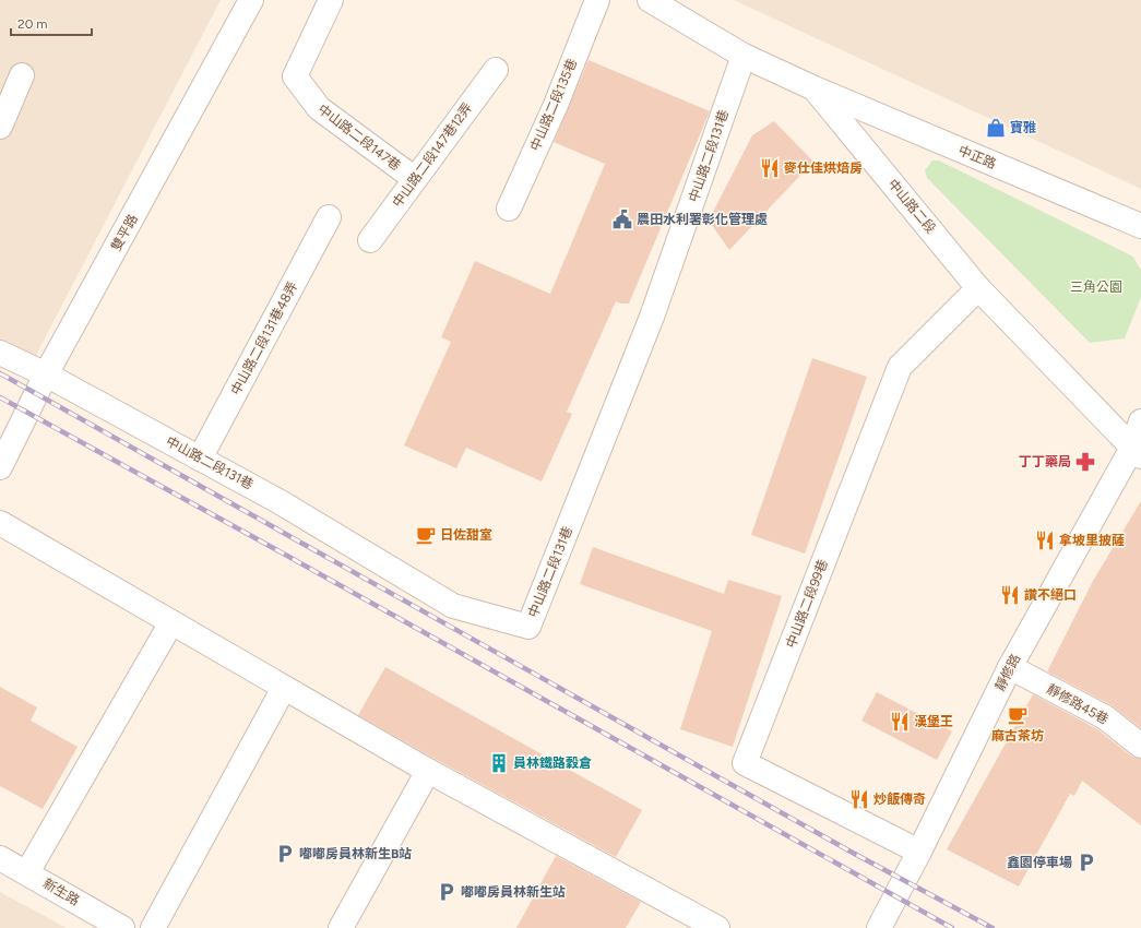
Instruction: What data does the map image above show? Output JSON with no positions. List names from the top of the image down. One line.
{"streets":{"street":["中山路二段135巷","中山路二段147巷","中山路二段147巷12弄","中山路二段131巷","中正路","中山路二段","雙平路","中山路二段131巷48弄","中山路二段99巷","靜修路","靜修路45巷","新生路"]},"crossings":[["中山路二段147巷","中山路二段147巷12弄"],["中山路二段131巷","中山路二段"],["中山路二段131巷","雙平路"],["中山路二段131巷","中山路二段131巷48弄"],["中正路","中山路二段"],["中山路二段","中山路二段99巷"],["中山路二段","靜修路"],["中山路二段99巷","靜修路"],["靜修路","靜修路45巷"]],"parks":["三角公園"],"places":{"shop":["寶雅"],"restaurant":["麥仕佳烘焙房","拿坡里披薩","讚不絕口","漢堡王","炒飯傳奇"],"public building":["農田水利署彰化管理處"],"pharmacy":["丁丁藥局"],"cafe":["日佐甜室","麻古茶坊"],"building":["員林鐵路穀倉"],"parking":["嘟嘟房員林新生B站","鑫園停車場","嘟嘟房員林新生站"]},"scale_bar":"20 m"}
